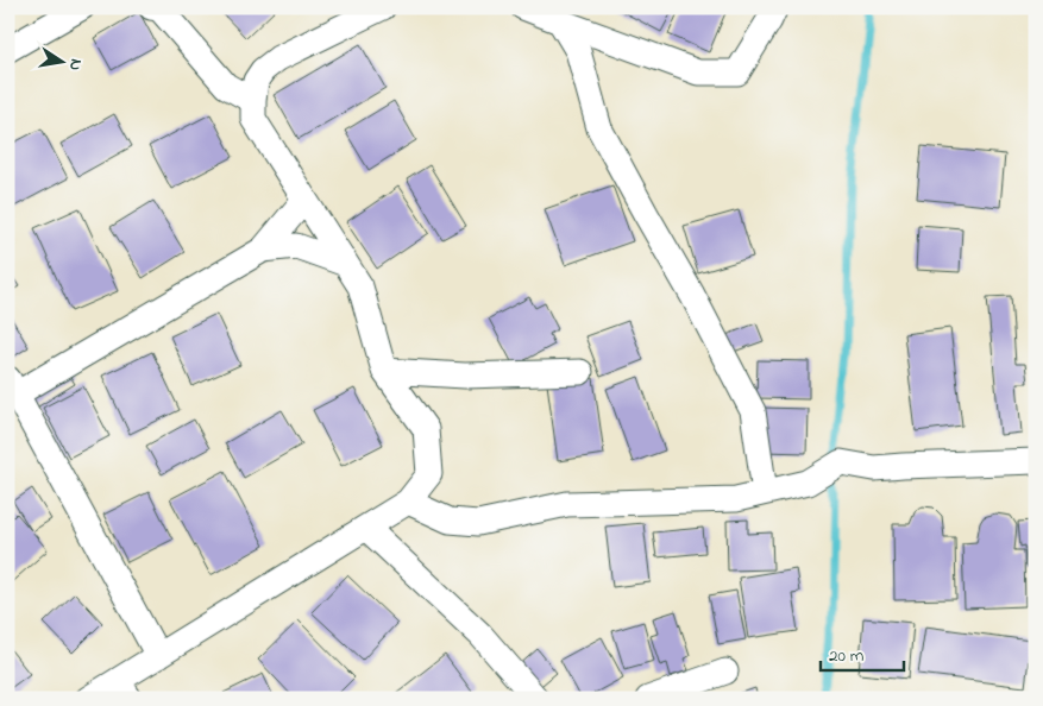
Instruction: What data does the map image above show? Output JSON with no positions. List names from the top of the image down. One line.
{"scale_bar":"20 m","north":"right"}
